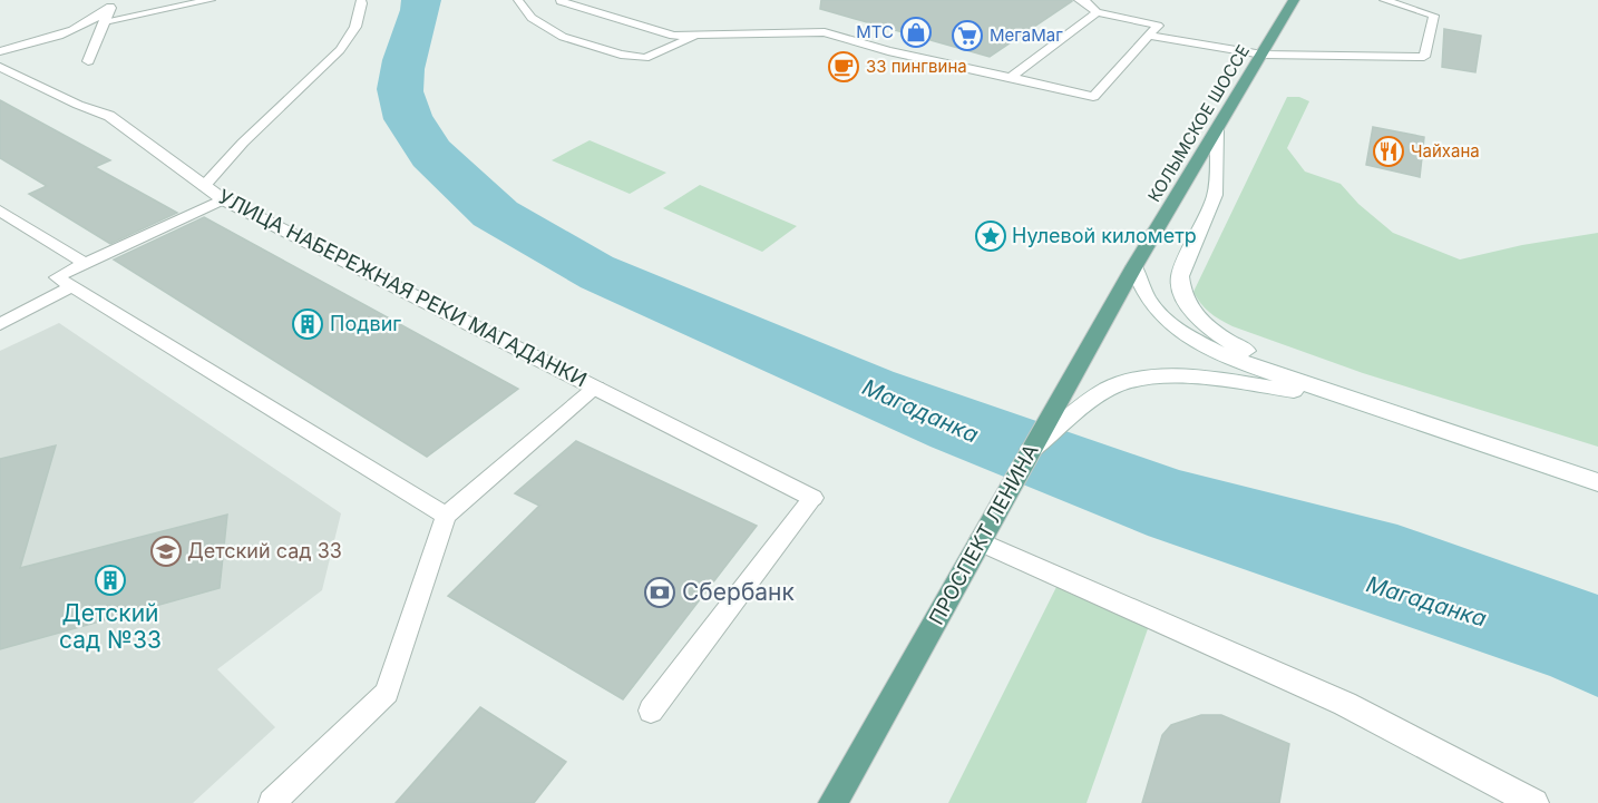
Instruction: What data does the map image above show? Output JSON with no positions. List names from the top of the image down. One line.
{"streets":{"main road":["КОЛЫМСКОЕ ШОССЕ","ПРОСПЕКТ ЛЕНИНА"],"street":["УЛИЦА НАБЕРЕЖНАЯ РЕКИ МАГАДАНКИ"]},"crossings":[["КОЛЫМСКОЕ ШОССЕ","ПРОСПЕКТ ЛЕНИНА"]],"water":["Магаданка"],"places":{"shop":["МТС"],"supermarket":["МегаМаг"],"cafe":["33 пингвина"],"restaurant":["Чайхана"],"place":["Нулевой километр"],"building":["Подвиг","Детский сад №33"],"school or university":["Детский сад 33"],"bank":["Сбербанк"]}}
